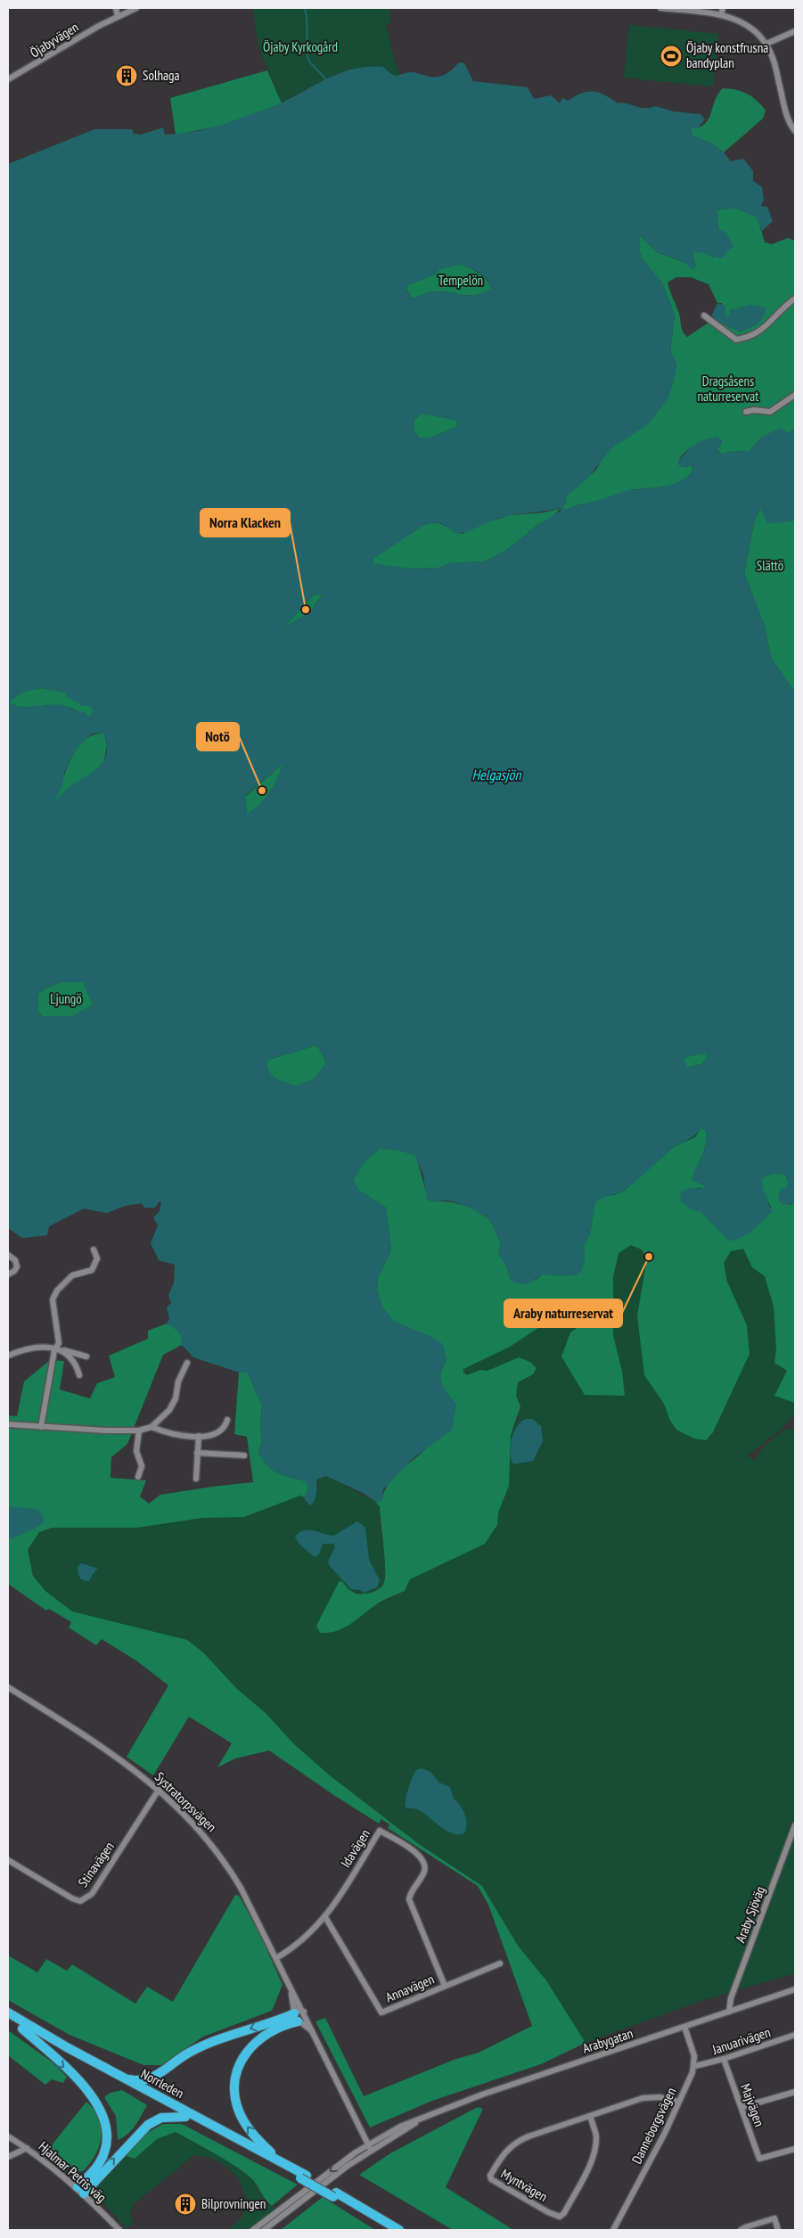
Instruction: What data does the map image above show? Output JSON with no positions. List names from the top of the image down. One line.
{"streets":{"highway":["Norrleden"],"street":["Öjabyvägen","Systratorpsvägen","Idavägen","Stinavägen","Araby Sjöväg","Annavägen","Arabygatan","Januarivägen","Majvägen","Danneborgsvägen","Hjalmar Petris väg","Myntvägen"]},"crossings":[["Systratorpsvägen","Idavägen"],["Systratorpsvägen","Stinavägen"],["Systratorpsvägen","Arabygatan"],["Idavägen","Annavägen"],["Araby Sjöväg","Arabygatan"],["Januarivägen","Majvägen"],["Januarivägen","Danneborgsvägen"],["Danneborgsvägen","Myntvägen"]],"water":["Helgasjön"],"parks":["Öjaby Kyrkogård","Tempelön","Dragsåsens naturreservat","Slättö","Ljungö"],"places":{"sports":["Öjaby konstfrusna bandyplan"],"building":["Solhaga","Bilprovningen"],"other":["Norra Klacken","Notö","Araby naturreservat"]}}
